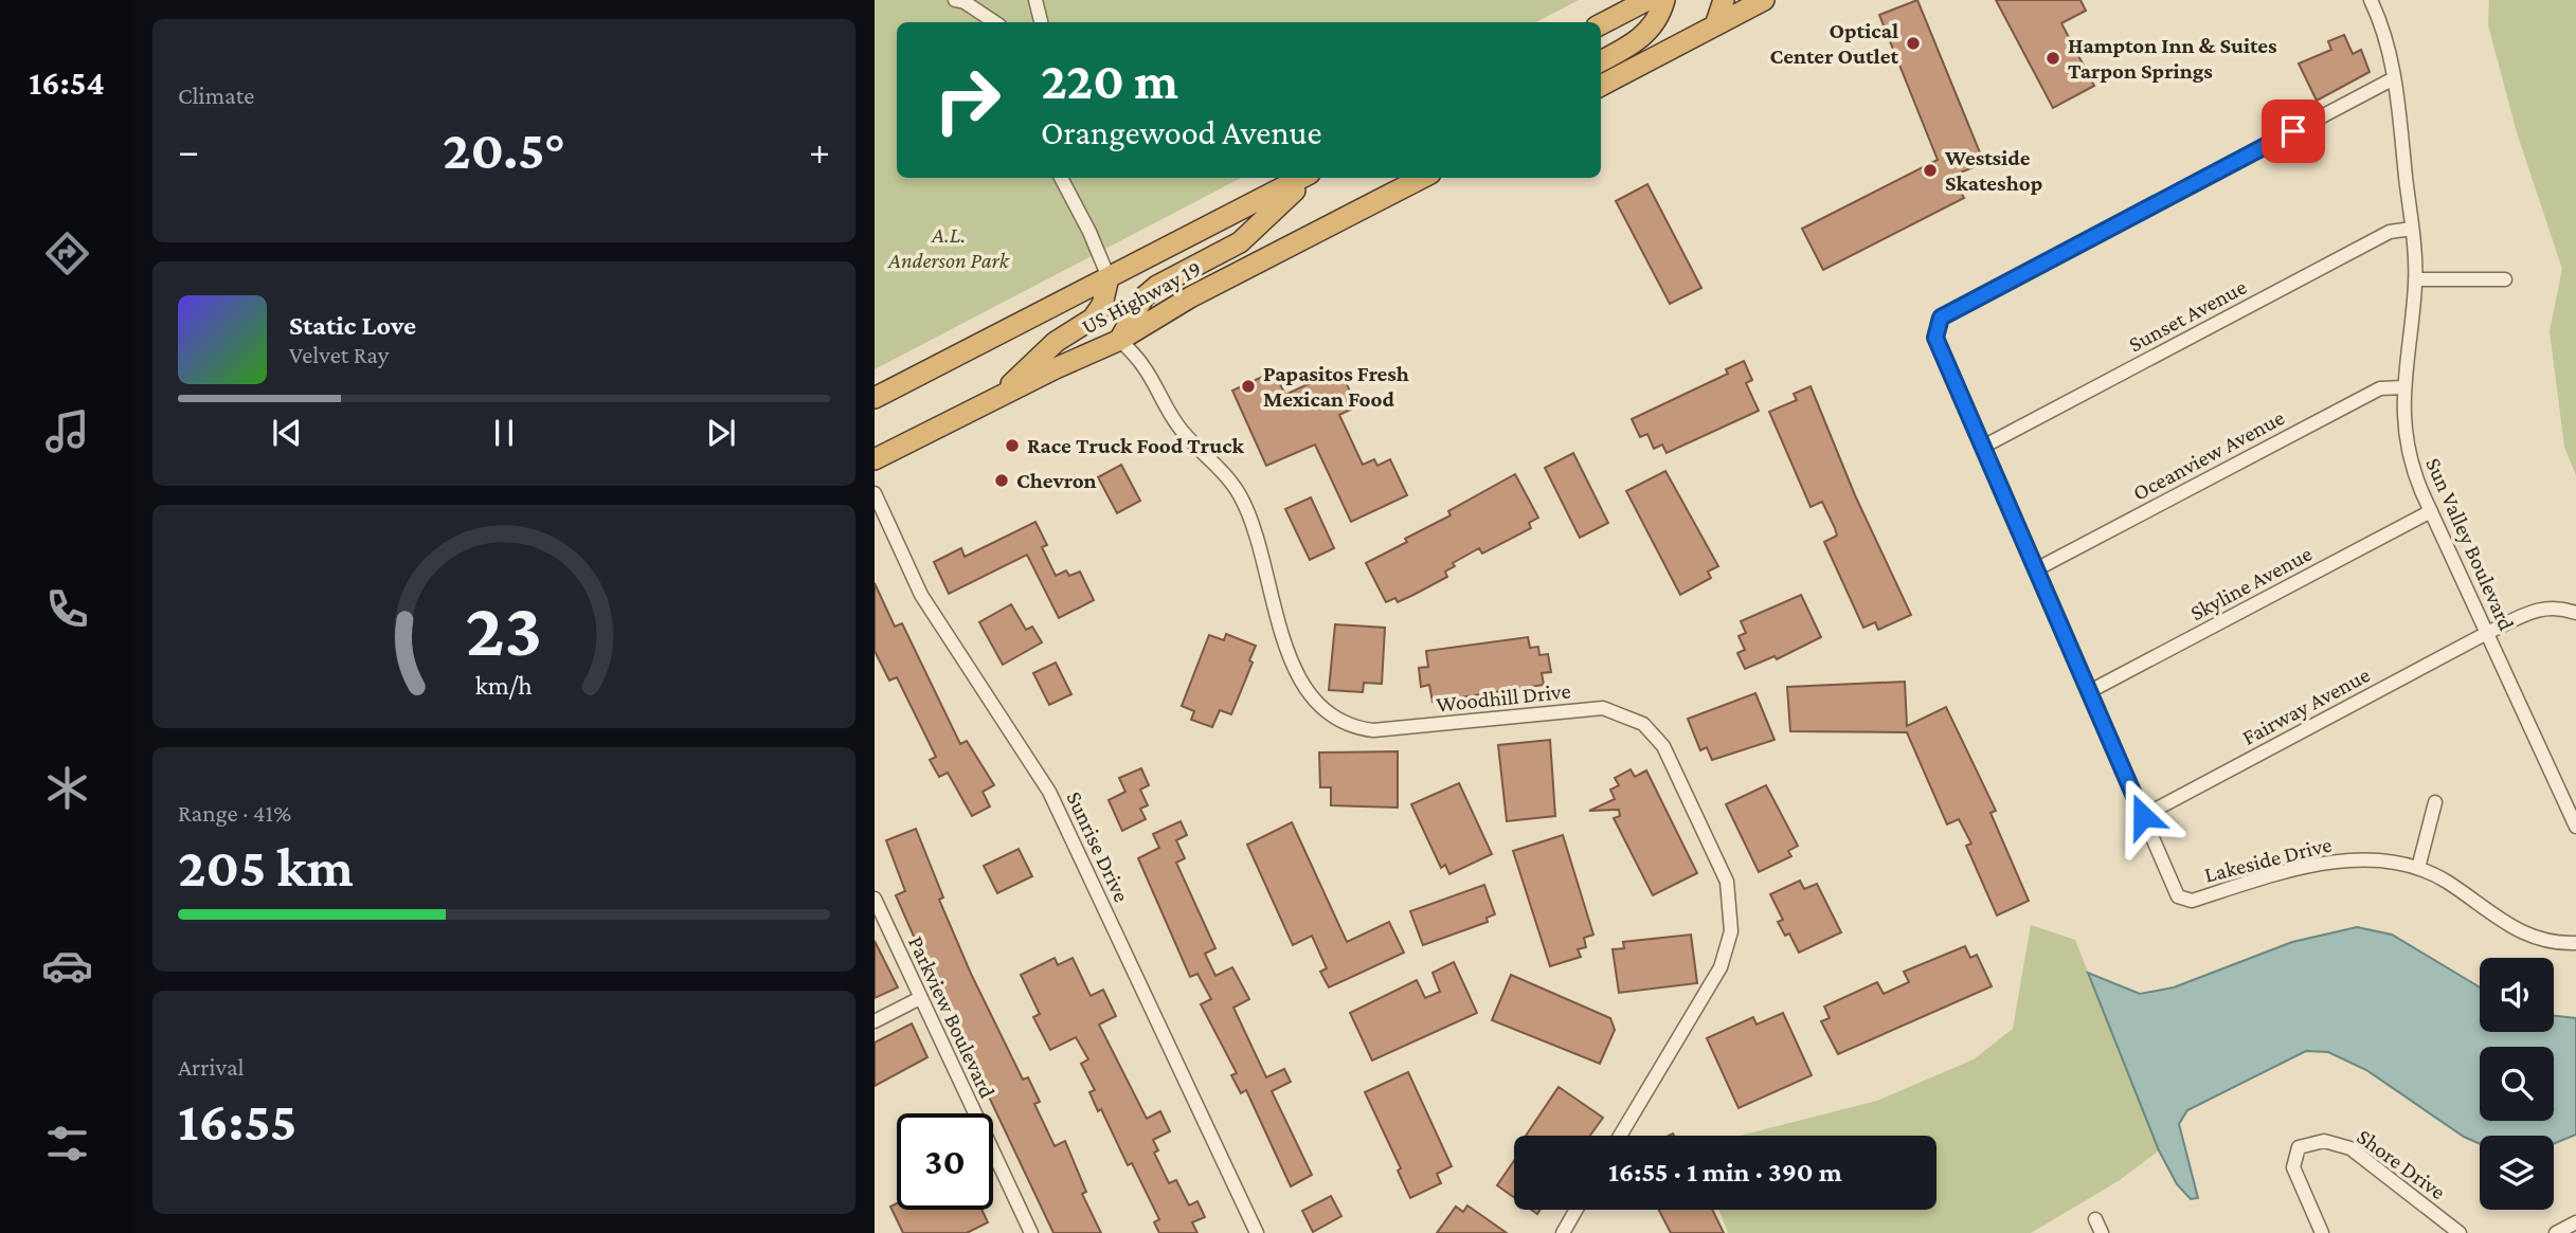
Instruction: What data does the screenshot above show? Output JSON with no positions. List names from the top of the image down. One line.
{"streets":{"highway":["US Highway 19"],"street":["Sunset Avenue","Oceanview Avenue","Sun Valley Boulevard","Skyline Avenue","Woodhill Drive","Fairway Avenue","Sunrise Drive","Lakeside Drive","Parkview Boulevard","Shore Drive"]},"crossings":[["US Highway 19","Woodhill Drive"],["Sunset Avenue","Sun Valley Boulevard"],["Oceanview Avenue","Sun Valley Boulevard"],["Sun Valley Boulevard","Skyline Avenue"],["Sun Valley Boulevard","Fairway Avenue"],["Fairway Avenue","Lakeside Drive"]],"parks":["A.L. Anderson Park"],"places":["Optical Center Outlet","Hampton Inn & Suites Tarpon Springs","Westside Skateshop","Papasitos Fresh Mexican Food","Race Truck Food Truck","Chevron"],"page":{"tabs":"16:54","tile":["Climate",["Range · 41%","205 km"],["Arrival","16:55"]],"turn":["220 m","Orangewood Avenue"],"heat":["−","20.5°","+"],"song":["Static Love","Velvet Ray"],"limit":"30","trip":"16:55 · 1 min · 390 m","gauge":["23","km/h"]}}
